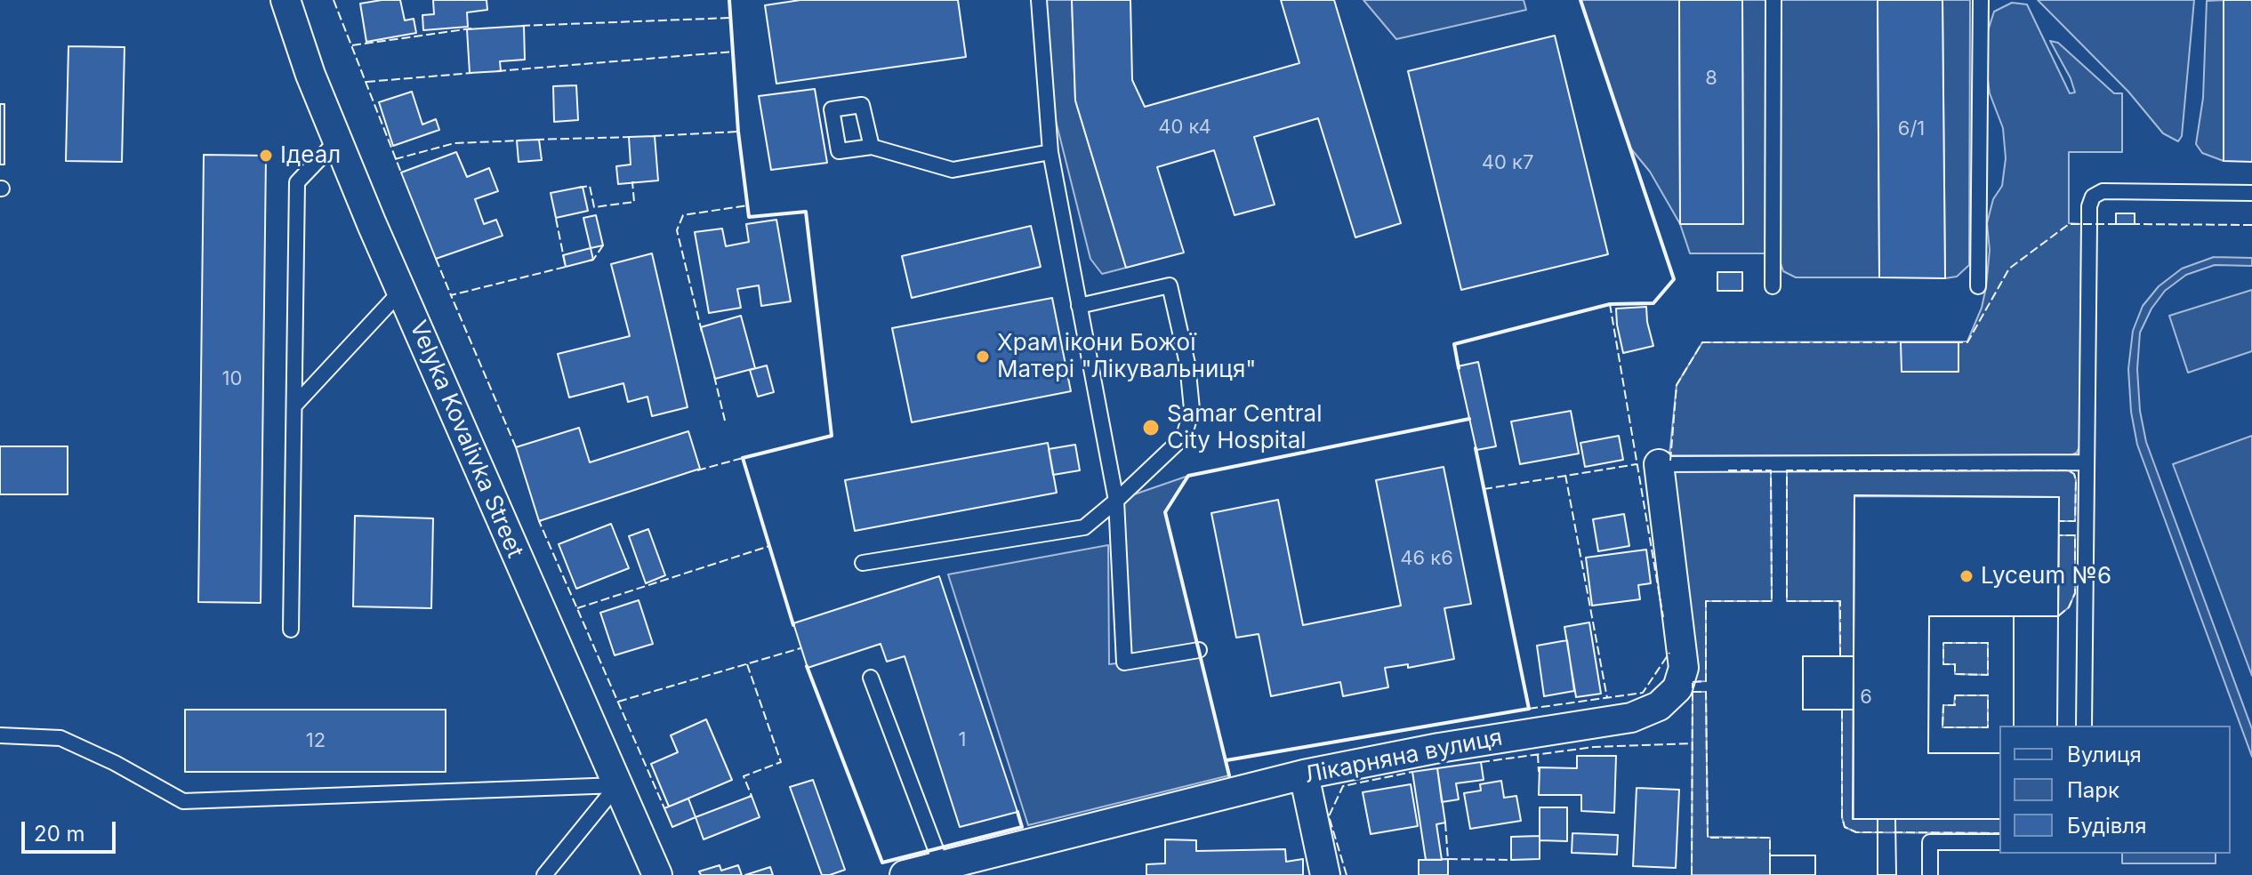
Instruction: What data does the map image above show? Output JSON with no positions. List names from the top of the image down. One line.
{"streets":{"street":["Velyka Kovalivka Street","Лікарняна вулиця"]},"places":["Ідеал","Храм ікони Божої Матері \"Лікувальниця\"","Samar Central City Hospital","Lyceum №6"],"house_numbers":["8","40 к4","6/1","40 к7","10","46 к6","6","1","12"],"legend":["Вулиця","Парк","Будівля"],"scale_bar":"20 m"}
